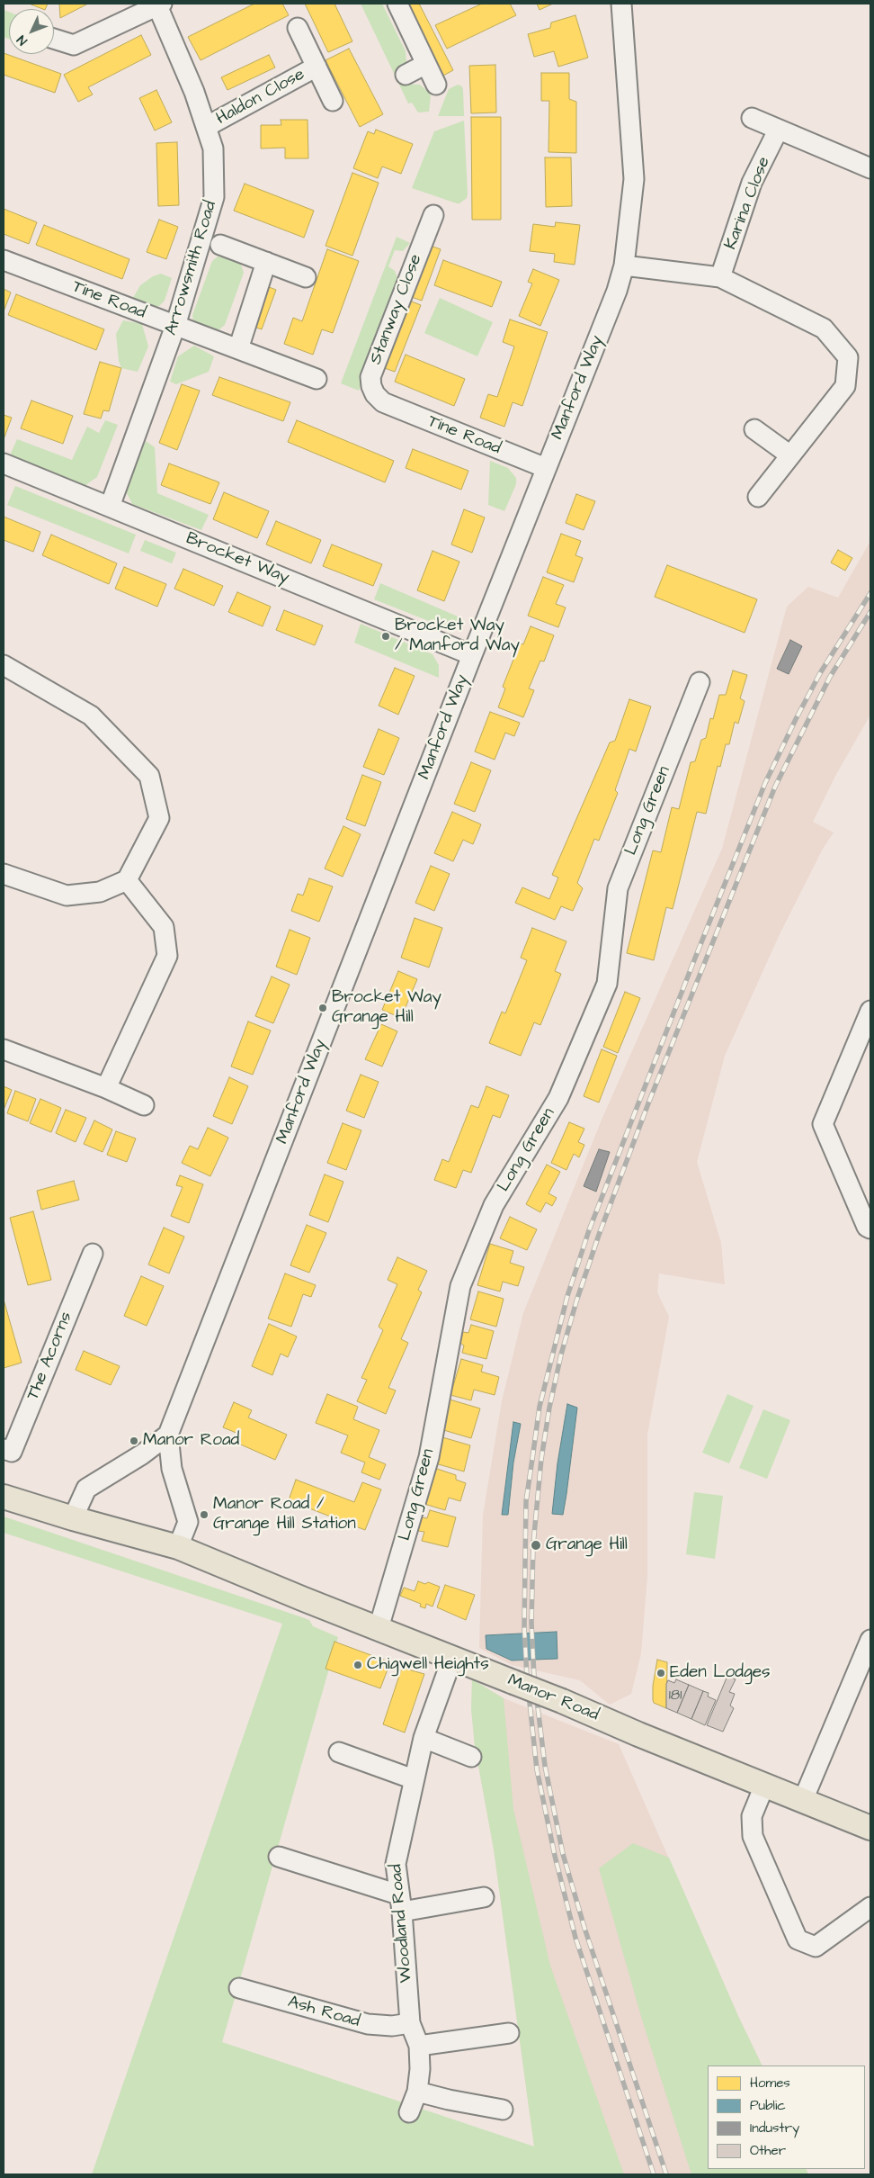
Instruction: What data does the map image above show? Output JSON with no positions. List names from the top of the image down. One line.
{"streets":{"main road":["Manor Road"],"street":["Haldon Close","Karina Close","Arrowsmith Road","Tine Road","Stanway Close","Manford Way","Brocket Way","Long Green","The Acorns","Woodland Road","Ash Road"]},"crossings":[["Haldon Close","Arrowsmith Road"],["Arrowsmith Road","Tine Road"],["Arrowsmith Road","Brocket Way"],["Tine Road","Stanway Close"],["Tine Road","Manford Way"],["Manford Way","Brocket Way"],["Manford Way","Manor Road"],["Long Green","Manor Road"],["Manor Road","Woodland Road"],["Woodland Road","Ash Road"]],"places":["Brocket Way / Manford Way","Brocket Way Grange Hill","Manor Road","Manor Road / Grange Hill Station","Grange Hill","Chigwell Heights","Eden Lodges"],"house_numbers":["181"],"legend":["Homes","Public","Industry","Other"],"north":"bottom left"}
